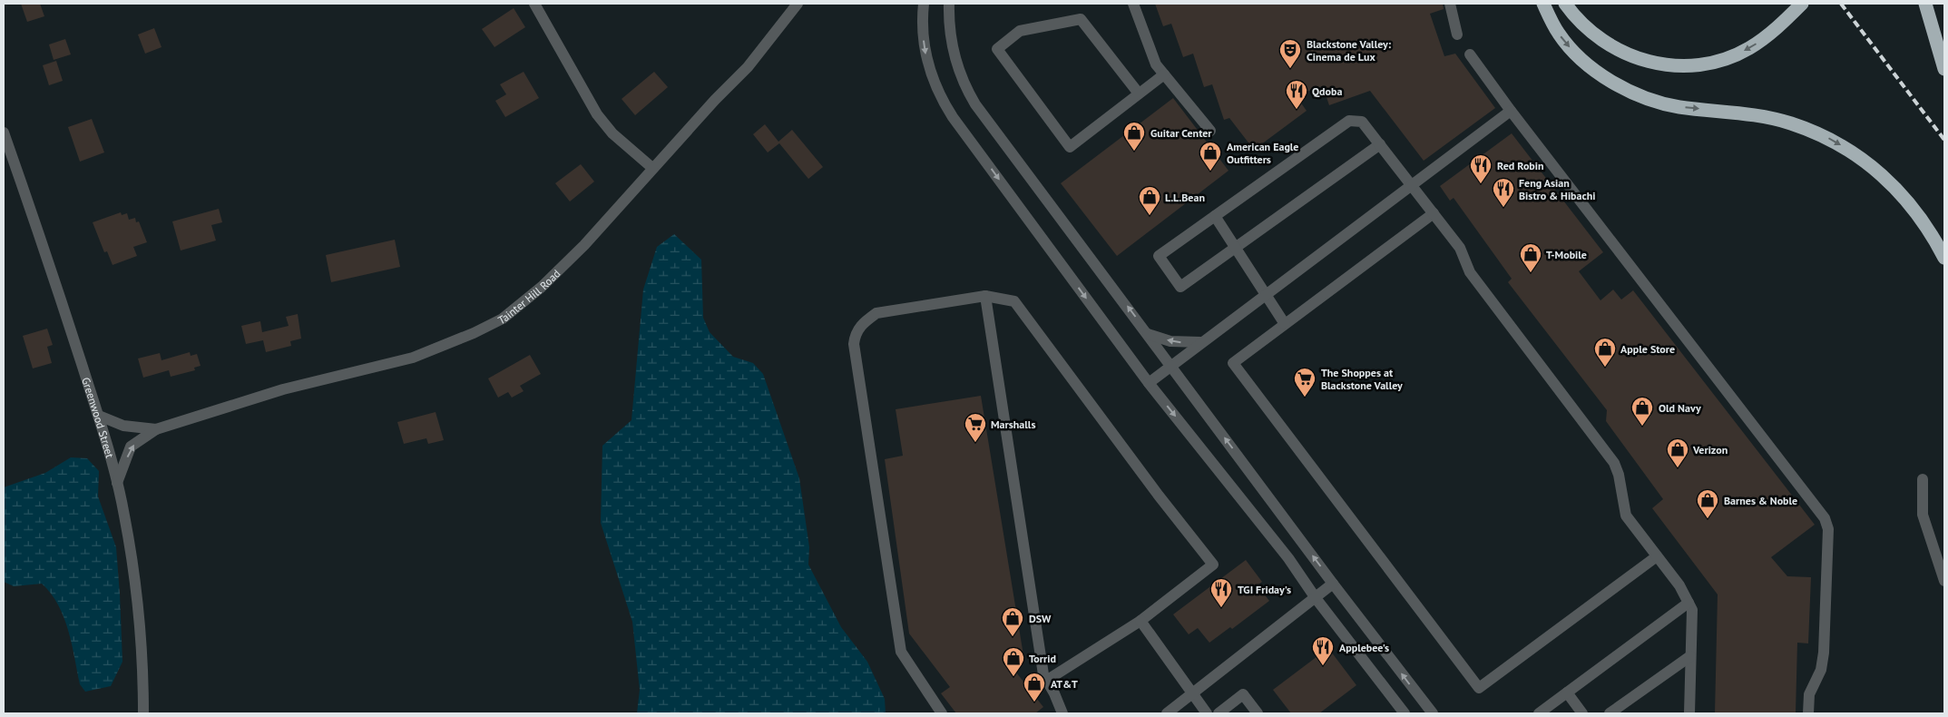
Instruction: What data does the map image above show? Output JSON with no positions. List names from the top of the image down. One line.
{"streets":{"street":["Tainter Hill Road","Greenwood Street"]},"crossings":[["Tainter Hill Road","Greenwood Street"]],"places":{"theatre":["Blackstone Valley: Cinema de Lux"],"restaurant":["Qdoba","Red Robin","Feng Asian Bistro & Hibachi","TGI Friday's","Applebee's"],"shop":["Guitar Center","American Eagle Outfitters","L.L.Bean","T-Mobile","Apple Store","Old Navy","Verizon","Barnes & Noble","DSW","Torrid","AT&T"],"supermarket":["The Shoppes at Blackstone Valley","Marshalls"]}}
